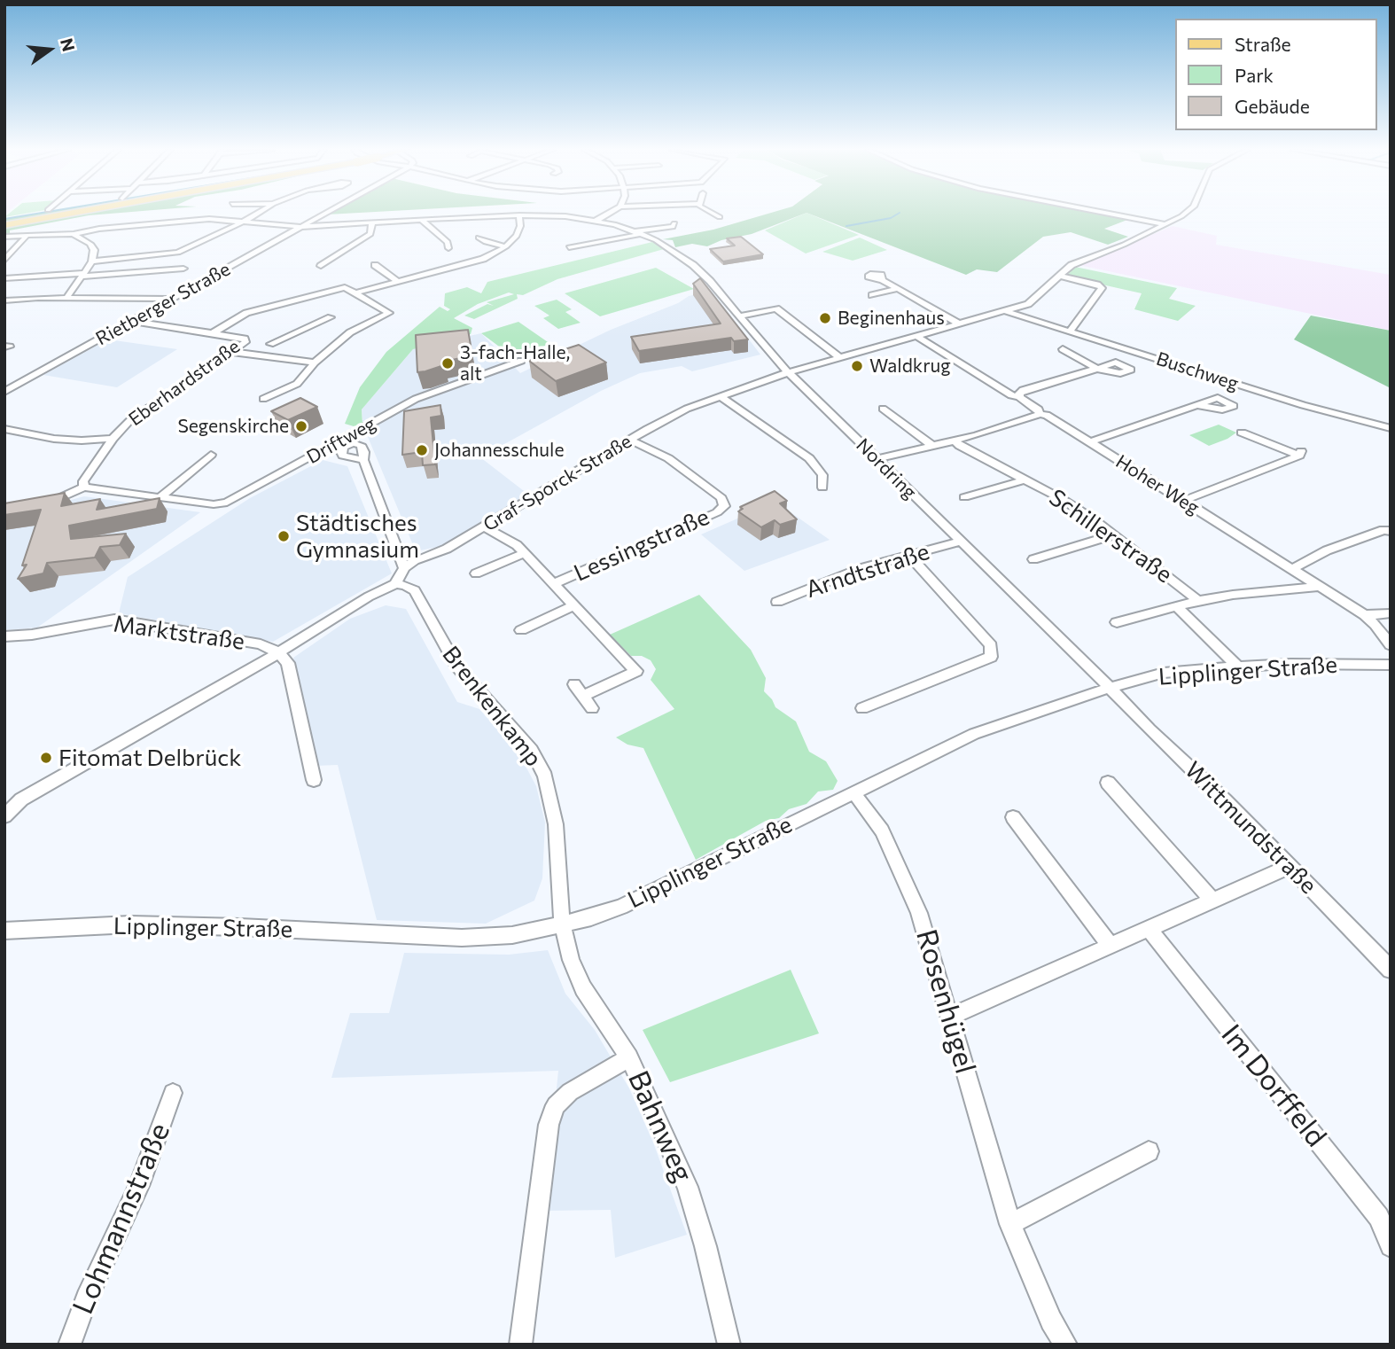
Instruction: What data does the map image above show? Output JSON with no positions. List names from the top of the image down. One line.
{"streets":{"street":["Rietberger Straße","Buschweg","Eberhardstraße","Driftweg","Nordring","Graf-Sporck-Straße","Hoher Weg","Schillerstraße","Lessingstraße","Arndtstraße","Marktstraße","Lipplinger Straße","Brenkenkamp","Wittmundstraße","Rosenhügel","Im Dorffeld","Bahnweg","Lohmannstraße"]},"crossings":[["Rietberger Straße","Eberhardstraße"],["Buschweg","Graf-Sporck-Straße"],["Eberhardstraße","Driftweg"],["Nordring","Graf-Sporck-Straße"],["Nordring","Arndtstraße"],["Nordring","Lipplinger Straße"],["Nordring","Wittmundstraße"],["Graf-Sporck-Straße","Hoher Weg"],["Graf-Sporck-Straße","Lessingstraße"],["Lipplinger Straße","Brenkenkamp"],["Lipplinger Straße","Wittmundstraße"],["Lipplinger Straße","Rosenhügel"],["Lipplinger Straße","Bahnweg"],["Brenkenkamp","Bahnweg"]],"places":["Beginenhaus","3-fach-Halle, alt","Waldkrug","Segenskirche","Johannesschule","Städtisches Gymnasium","Fitomat Delbrück"],"legend":["Straße","Park","Gebäude"],"north":"right"}
